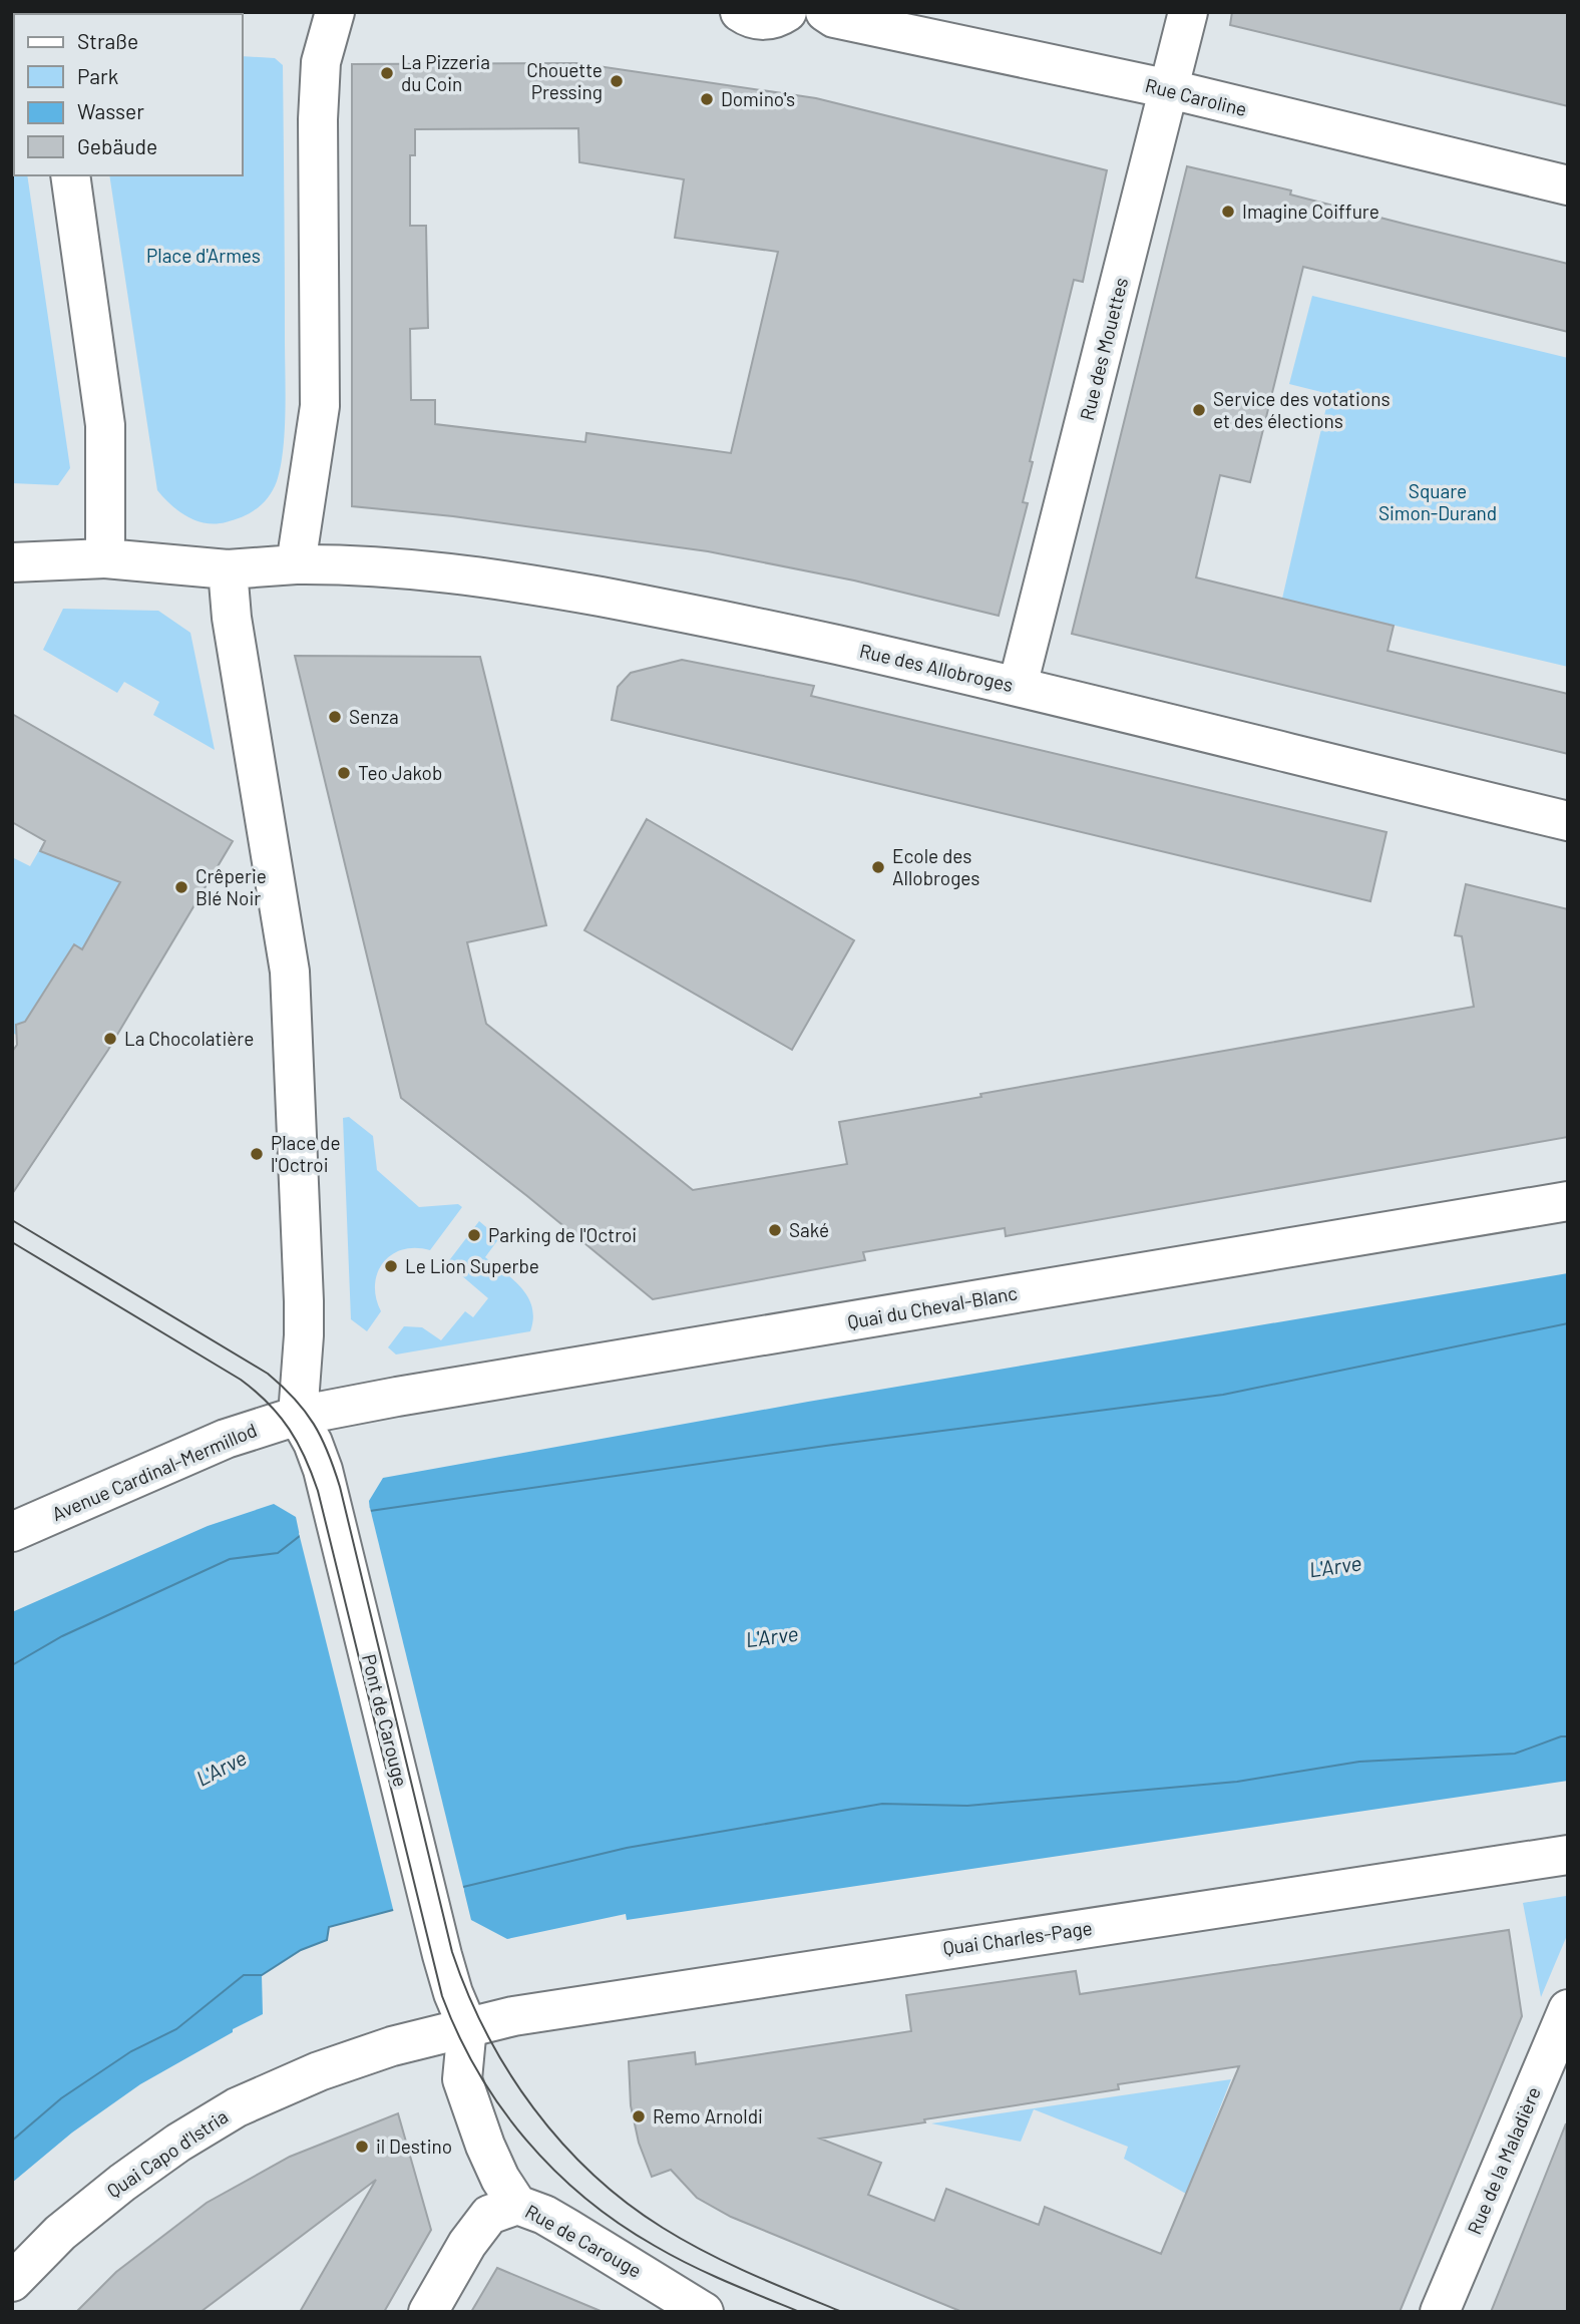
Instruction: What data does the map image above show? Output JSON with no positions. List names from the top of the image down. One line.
{"streets":{"street":["Rue Caroline","Rue des Mouettes","Rue des Allobroges","Quai du Cheval-Blanc","Avenue Cardinal-Mermillod","Pont de Carouge","Quai Charles-Page","Quai Capo d'Istria","Rue de la Maladière","Rue de Carouge"]},"crossings":[["Rue Caroline","Rue des Mouettes"],["Rue des Mouettes","Rue des Allobroges"],["Quai du Cheval-Blanc","Avenue Cardinal-Mermillod"],["Quai du Cheval-Blanc","Pont de Carouge"],["Avenue Cardinal-Mermillod","Pont de Carouge"],["Pont de Carouge","Quai Charles-Page"],["Pont de Carouge","Quai Capo d'Istria"],["Pont de Carouge","Rue de Carouge"],["Quai Charles-Page","Quai Capo d'Istria"],["Quai Charles-Page","Rue de Carouge"],["Quai Capo d'Istria","Rue de Carouge"]],"water":["L'Arve"],"parks":["Place d'Armes","Square Simon-Durand"],"places":["La Pizzeria du Coin","Chouette Pressing","Domino's","Imagine Coiffure","Service des votations et des élections","Senza","Teo Jakob","Ecole des Allobroges","Crêperie Blé Noir","La Chocolatière","Place de l'Octroi","Saké","Parking de l'Octroi","Le Lion Superbe","Remo Arnoldi","il Destino"],"legend":["Straße","Park","Wasser","Gebäude"]}
